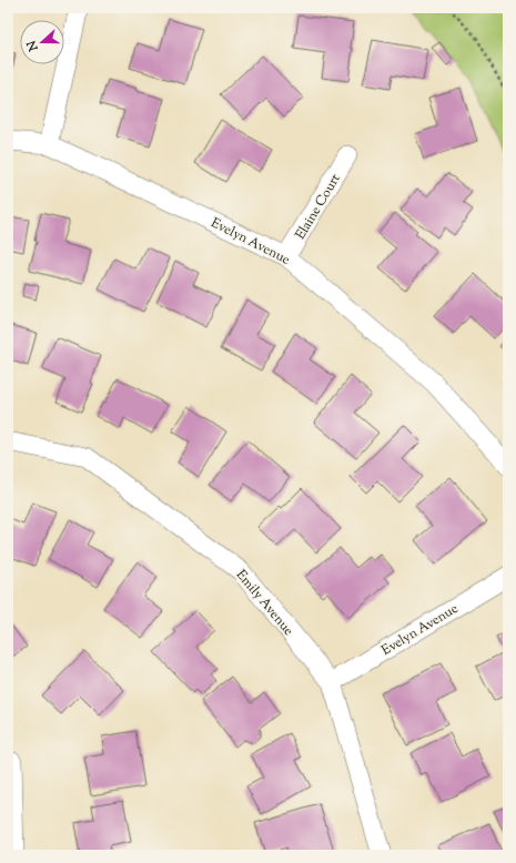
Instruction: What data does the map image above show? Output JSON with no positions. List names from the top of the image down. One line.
{"streets":{"street":["Elaine Court","Evelyn Avenue","Emily Avenue"]},"crossings":[["Elaine Court","Evelyn Avenue"],["Evelyn Avenue","Emily Avenue"]],"north":"left"}
